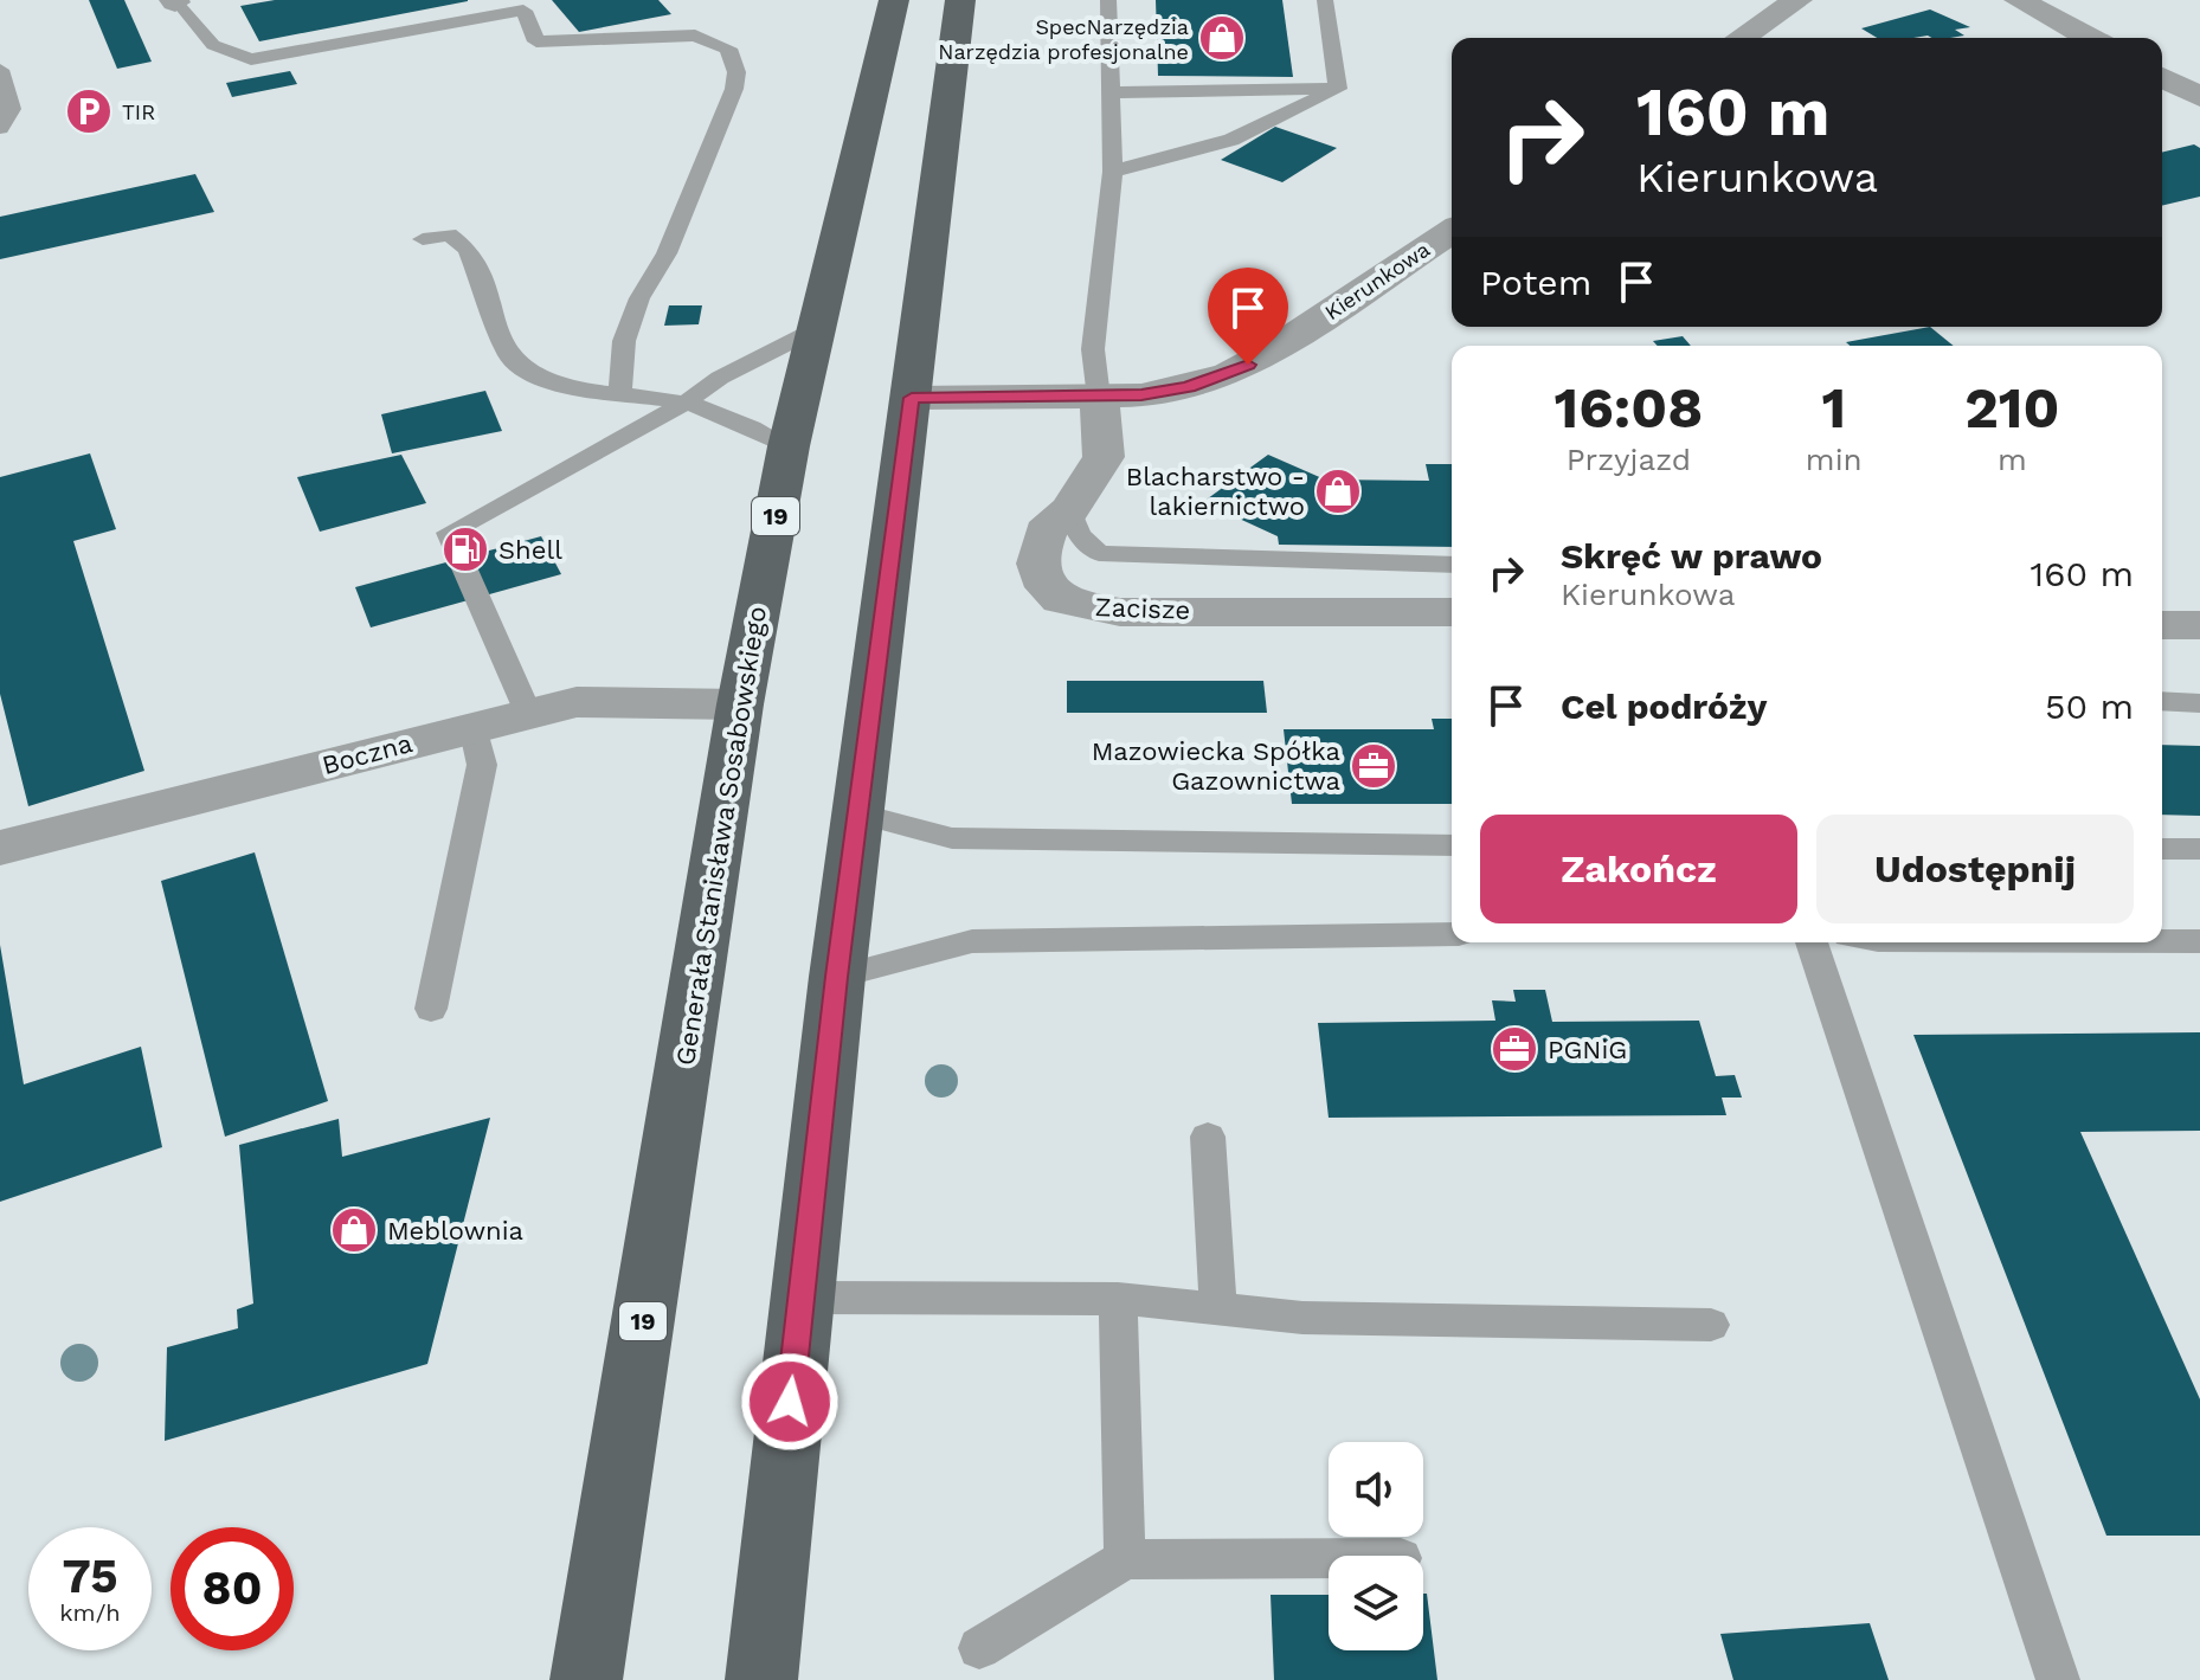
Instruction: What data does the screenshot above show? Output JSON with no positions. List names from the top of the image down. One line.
{"streets":{"highway":["19","Generała Stanisława Sosabowskiego"],"street":["Kierunkowa","Zacisze","Boczna"]},"crossings":[["Kierunkowa","Zacisze"],["Kierunkowa","Generała Stanisława Sosabowskiego"],["Boczna","Generała Stanisława Sosabowskiego"]],"places":{"shop":["SpecNarzędzia Narzędzia profesjonalne","Blacharstwo - lakiernictwo","Meblownia"],"parking":["TIR"],"fuel station":["Shell"],"office":["Mazowiecka Spółka Gazownictwa","PGNiG"]},"page":{"turn":["160 m","Kierunkowa"],"then":"Potem","eta":["16:08","Przyjazd","1","min","210","m"],"list":[{"name":"Skręć w prawo","note":"Kierunkowa","value":"160 m"},{"name":"Cel podróży","value":"50 m"}],"buttons":["Zakończ","Udostępnij"],"speed":"75 km/h","limit":"80"}}
